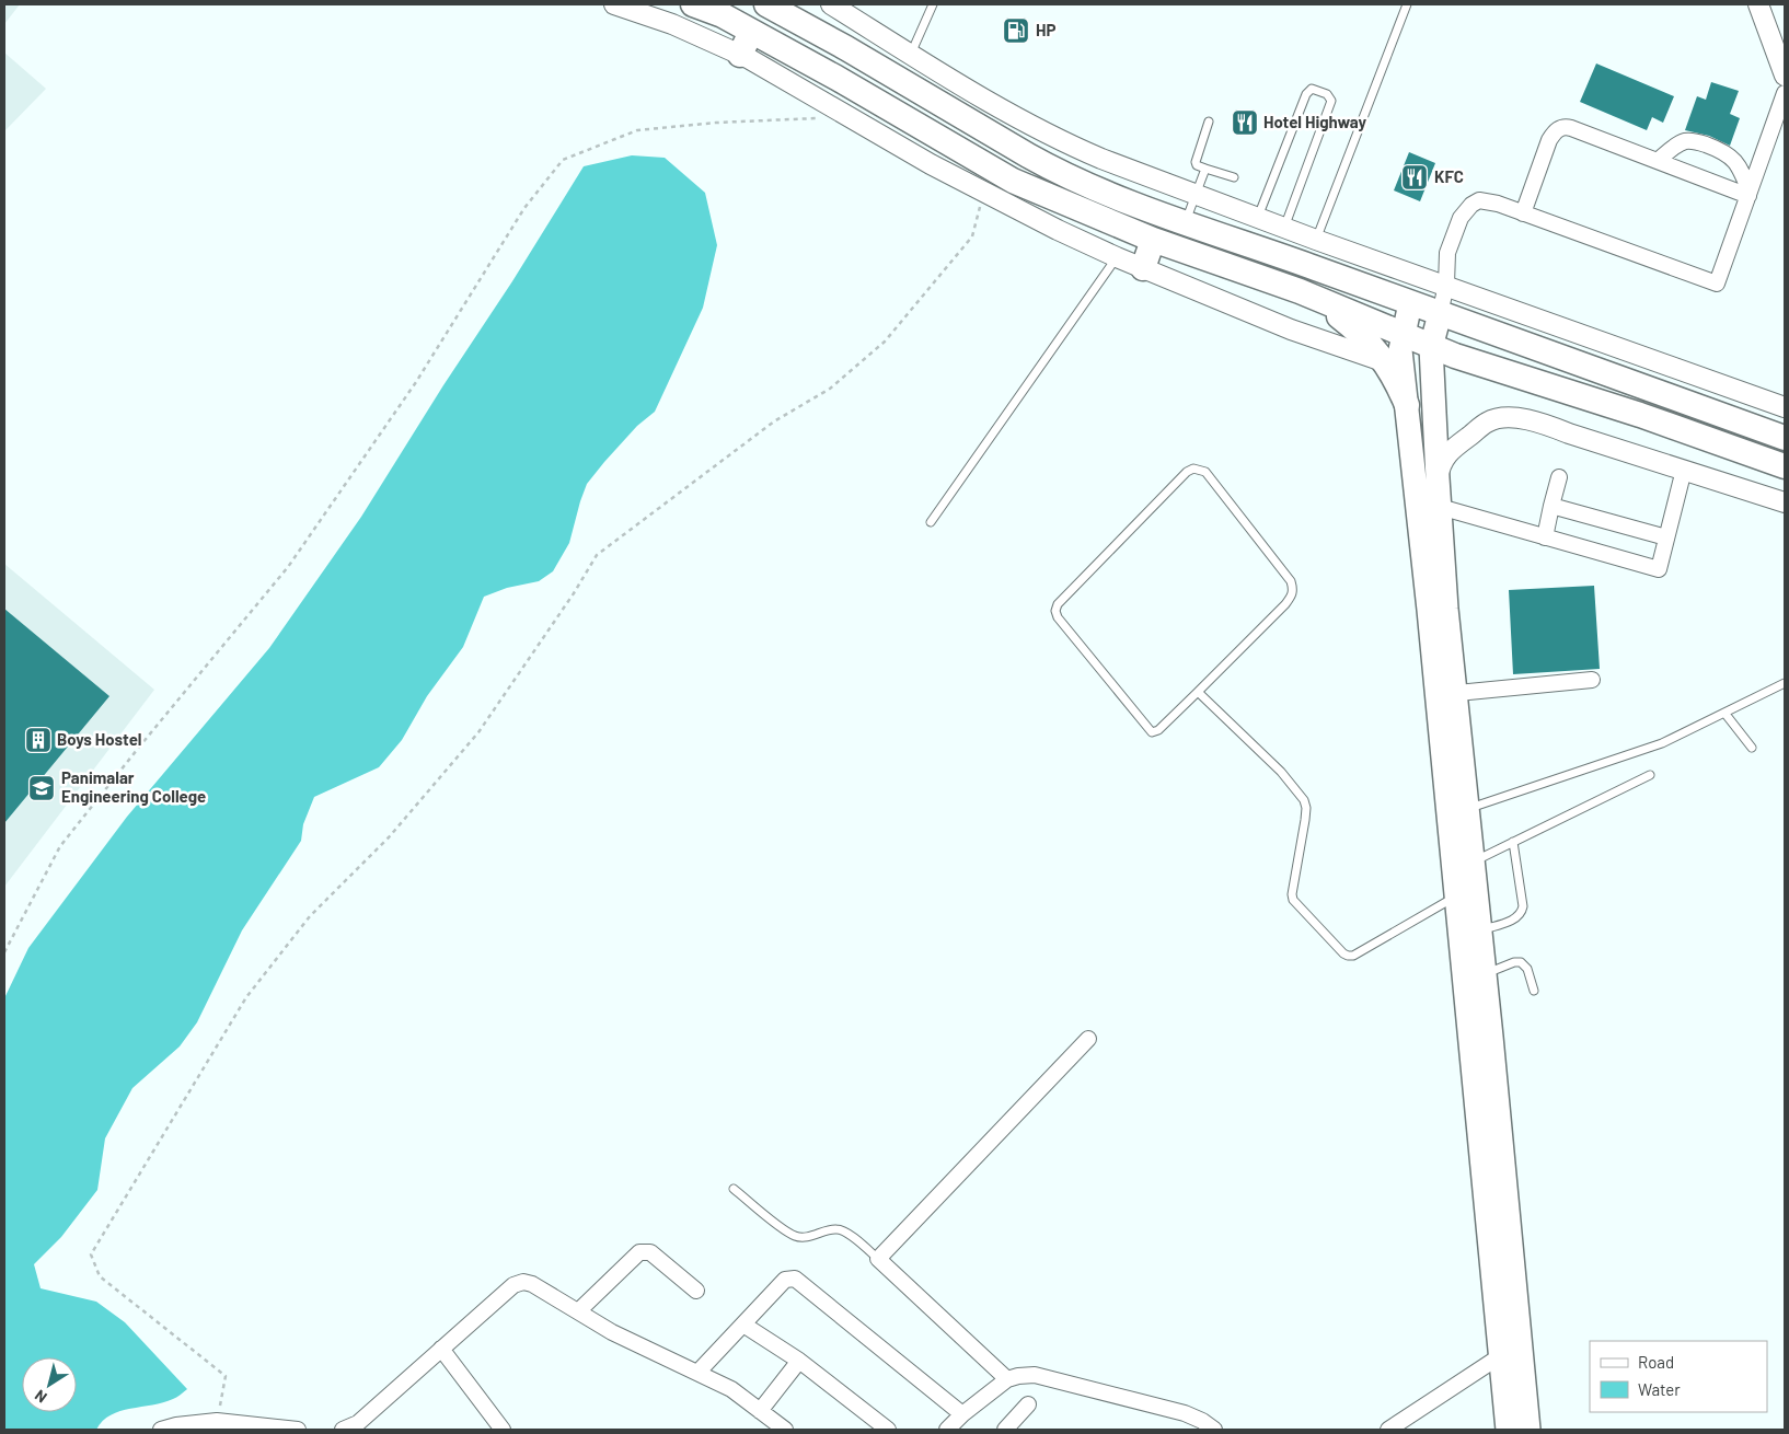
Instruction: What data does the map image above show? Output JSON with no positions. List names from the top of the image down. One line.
{"places":{"fuel station":["HP"],"restaurant":["Hotel Highway","KFC"],"building":["Boys Hostel"],"school or university":["Panimalar Engineering College"]},"legend":["Road","Water"],"north":"bottom left"}
